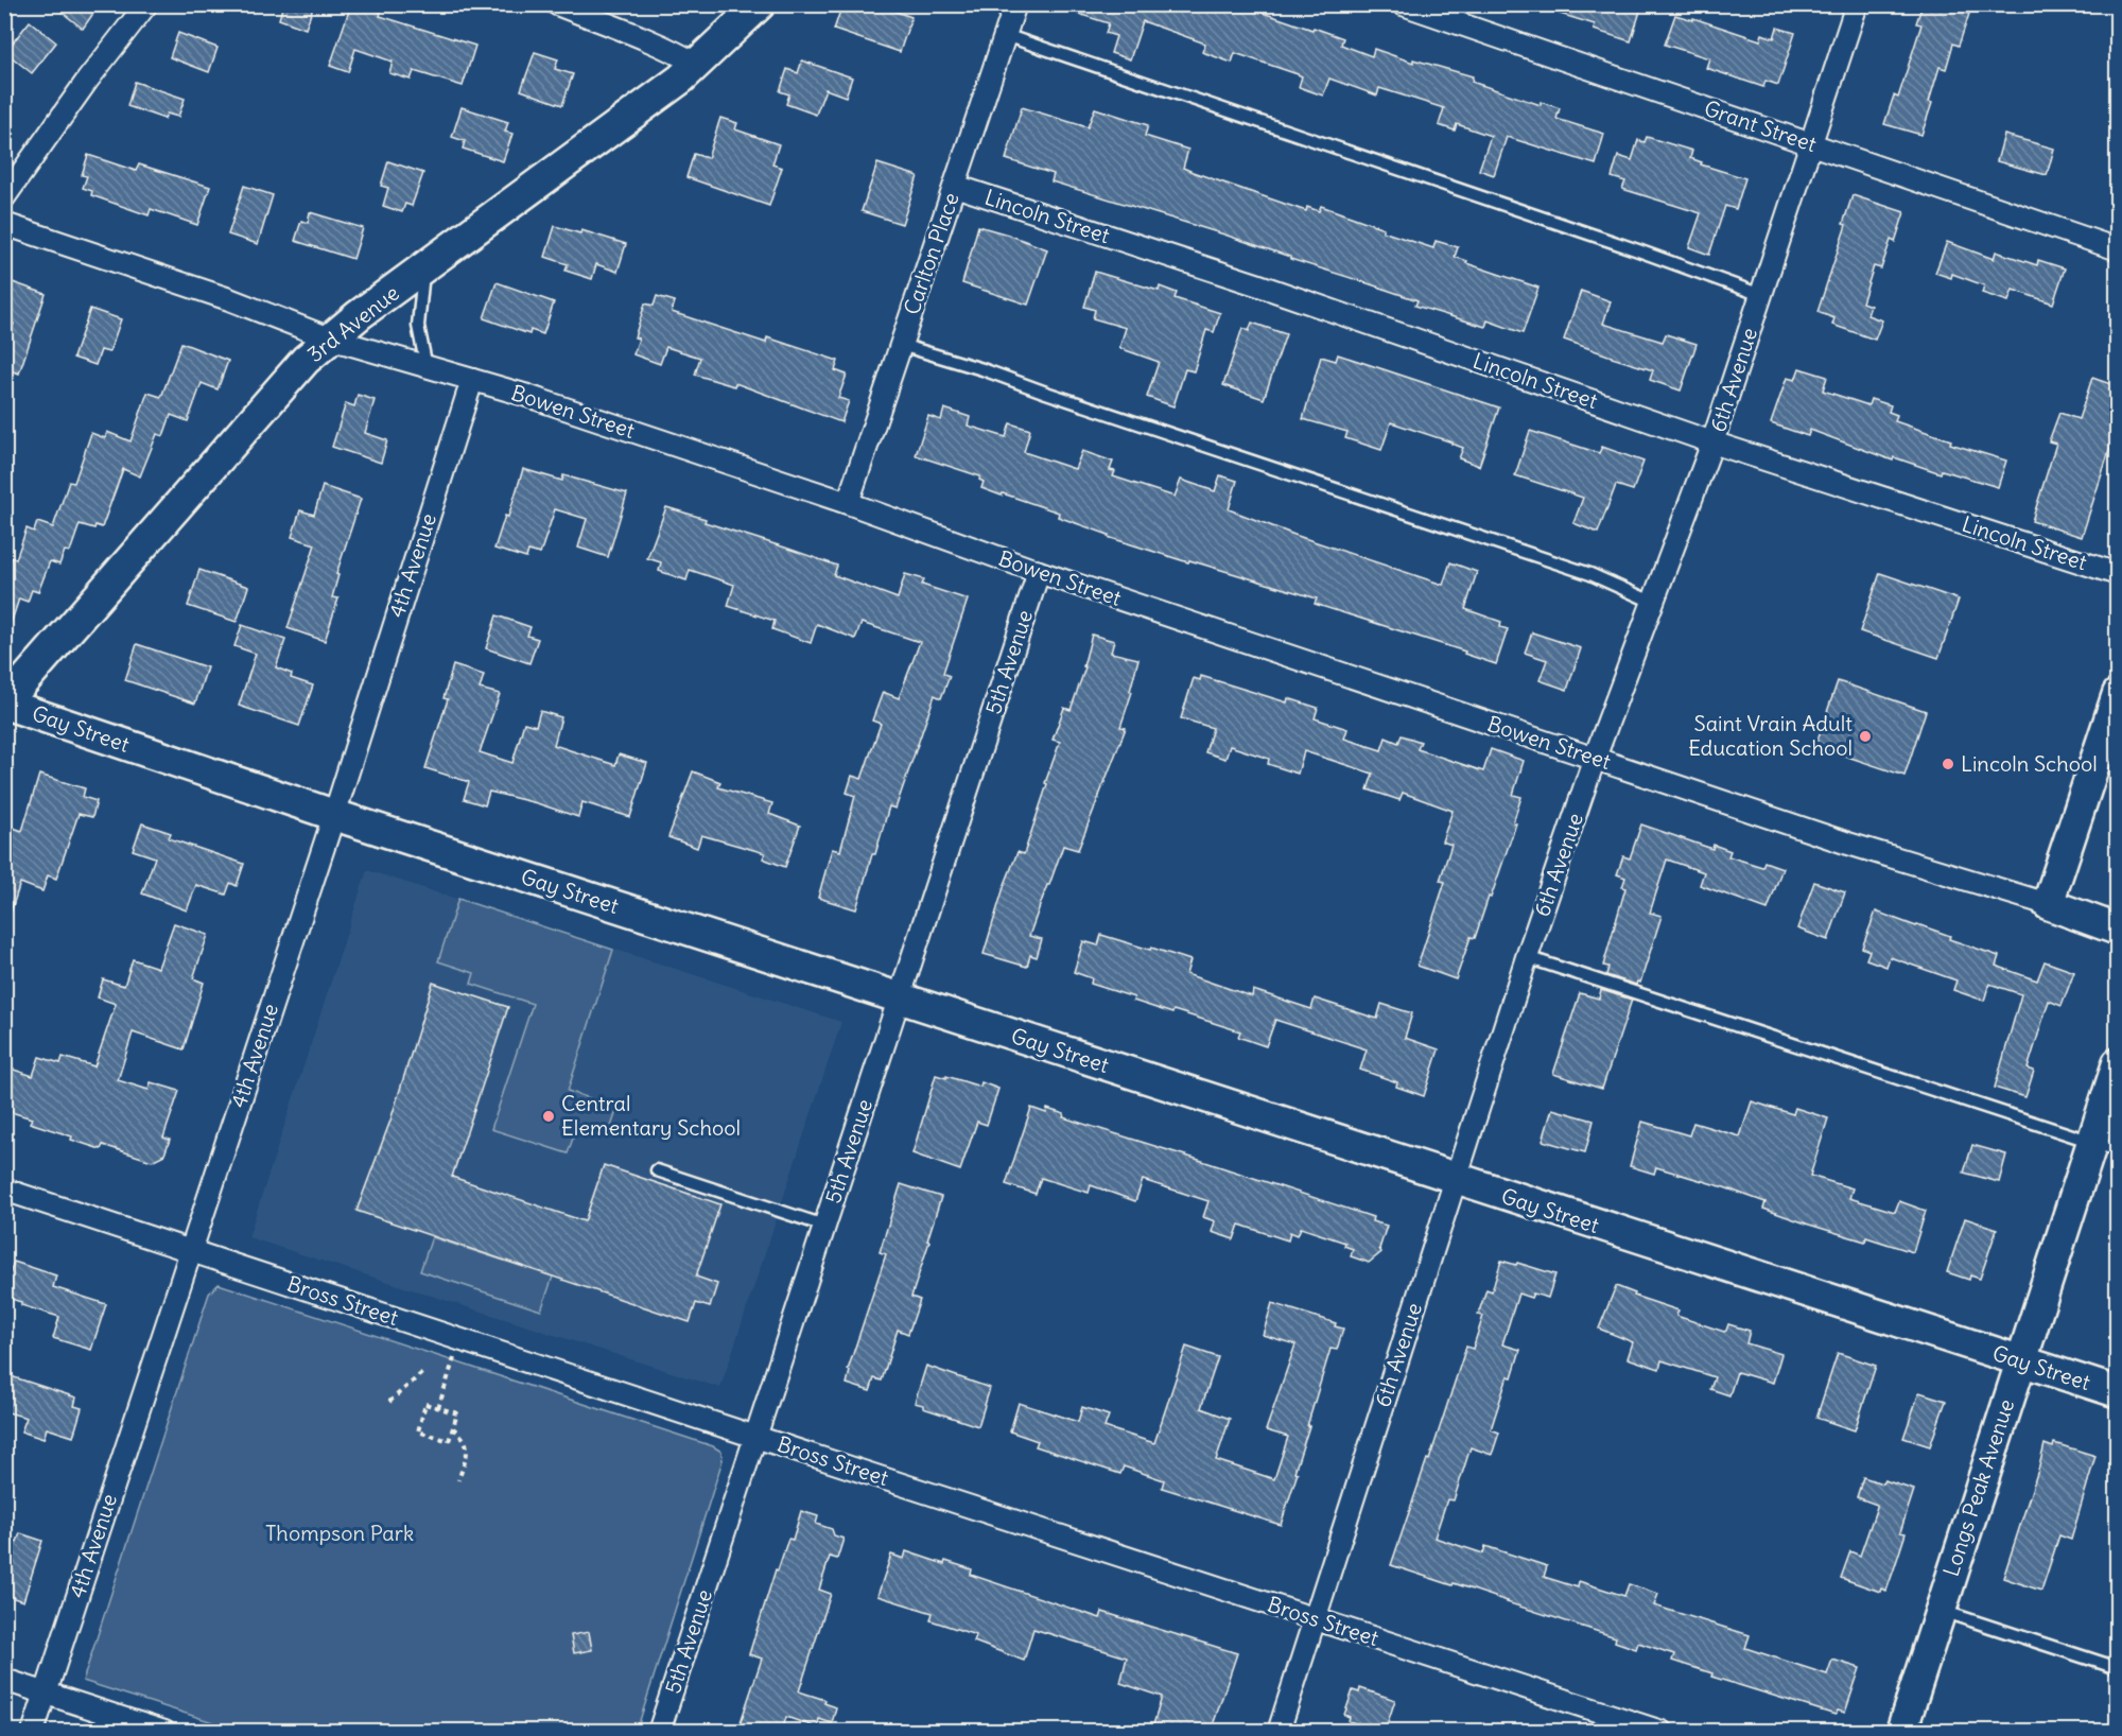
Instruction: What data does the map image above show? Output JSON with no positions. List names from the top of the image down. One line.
{"streets":{"street":["Grant Street","Lincoln Street","Carlton Place","3rd Avenue","6th Avenue","Bowen Street","4th Avenue","5th Avenue","Gay Street","Bross Street","Longs Peak Avenue"]},"crossings":[["Grant Street","6th Avenue"],["Lincoln Street","Carlton Place"],["Lincoln Street","6th Avenue"],["Carlton Place","Bowen Street"],["3rd Avenue","Bowen Street"],["3rd Avenue","Gay Street"],["6th Avenue","Bowen Street"],["6th Avenue","Gay Street"],["6th Avenue","Bross Street"],["Bowen Street","4th Avenue"],["Bowen Street","5th Avenue"],["4th Avenue","Gay Street"],["4th Avenue","Bross Street"],["5th Avenue","Gay Street"],["5th Avenue","Bross Street"],["Gay Street","Longs Peak Avenue"]],"parks":["Thompson Park"],"places":["Saint Vrain Adult Education School","Lincoln School","Central Elementary School"]}
